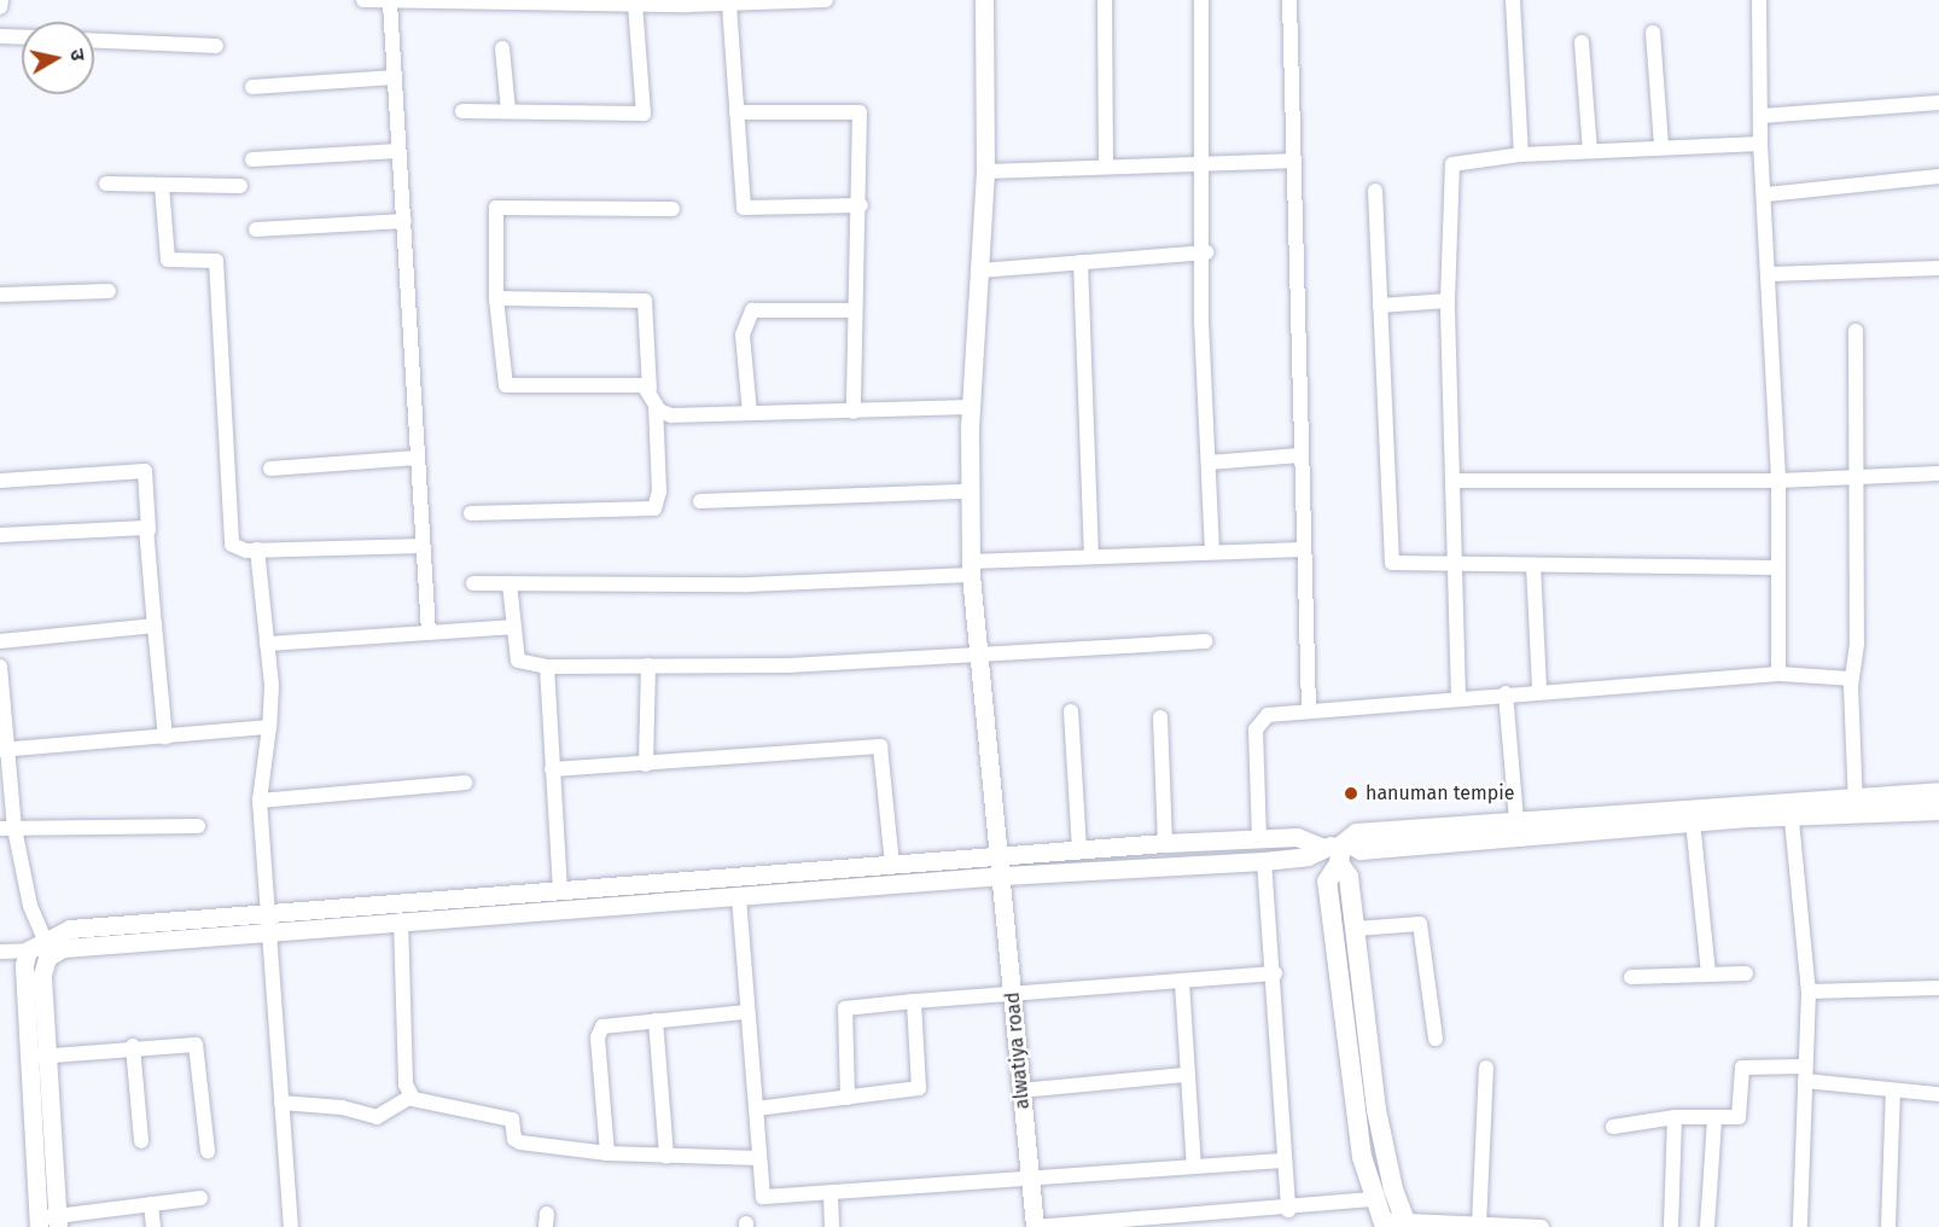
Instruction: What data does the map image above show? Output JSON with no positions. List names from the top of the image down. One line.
{"streets":{"street":["alwatiya road"]},"places":["hanuman tempie"],"north":"right"}
